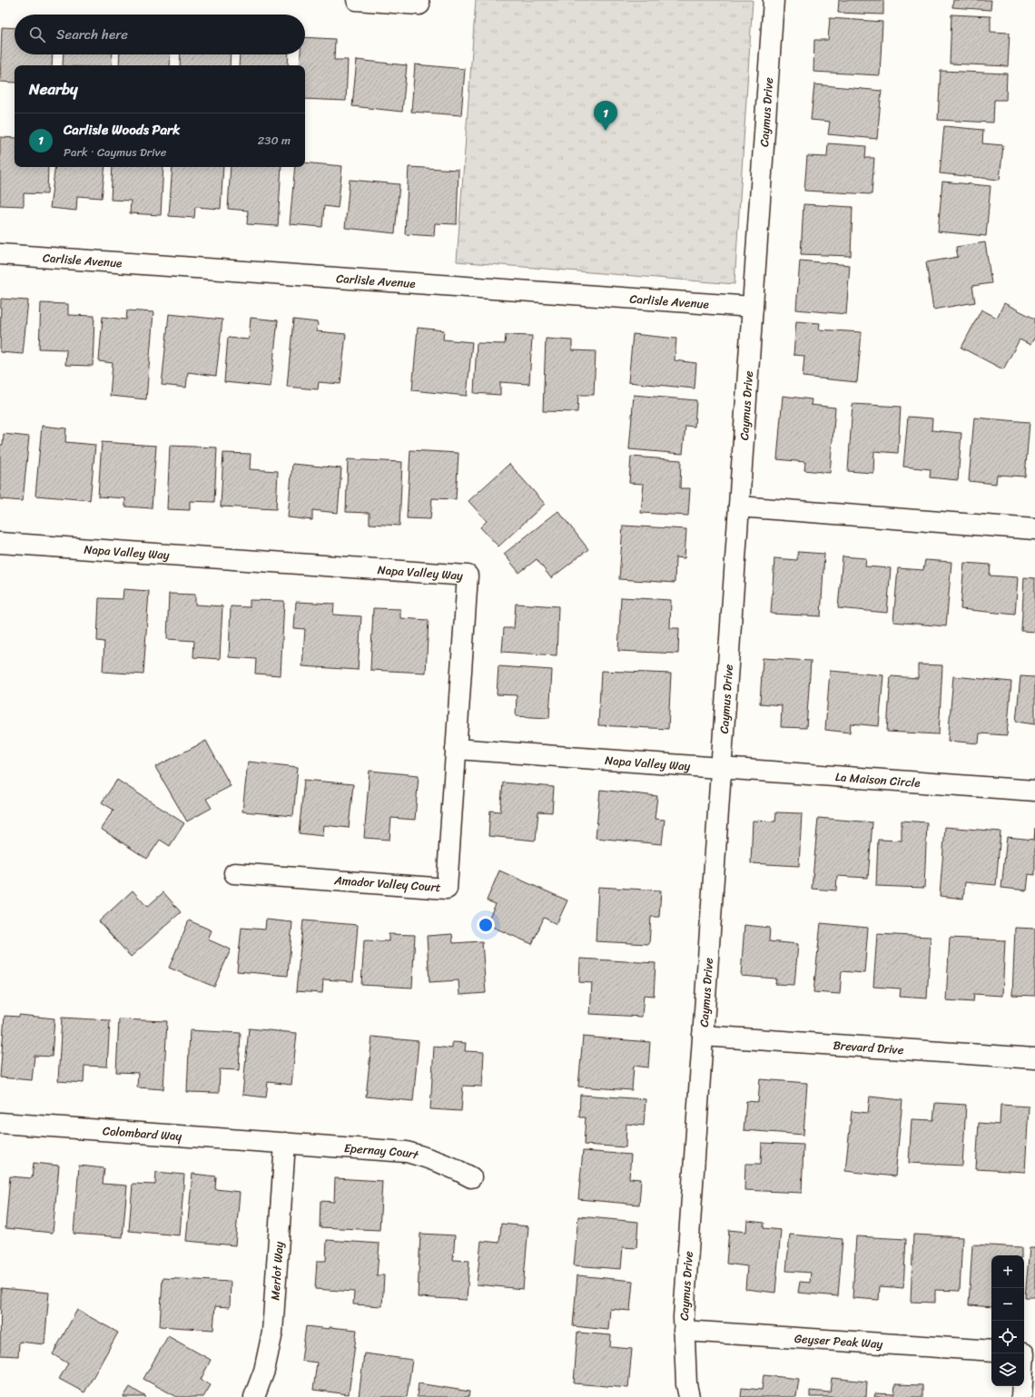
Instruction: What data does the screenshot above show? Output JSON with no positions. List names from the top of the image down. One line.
{"streets":{"street":["Caymus Drive","Carlisle Avenue","Napa Valley Way","La Maison Circle","Amador Valley Court","Brevard Drive","Colombard Way","Epernay Court","Merlot Way","Geyser Peak Way"]},"crossings":[["Caymus Drive","Carlisle Avenue"],["Caymus Drive","Napa Valley Way"],["Caymus Drive","La Maison Circle"],["Caymus Drive","Brevard Drive"],["Caymus Drive","Geyser Peak Way"],["Napa Valley Way","La Maison Circle"],["Napa Valley Way","Amador Valley Court"],["Colombard Way","Epernay Court"],["Colombard Way","Merlot Way"],["Epernay Court","Merlot Way"]],"page":{"search":"Search here","heading":"Nearby","pins":"1","list":[{"mark":"1","name":"Carlisle Woods Park","note":"Park · Caymus Drive","value":"230 m"}],"map_buttons":["+","−"]}}
